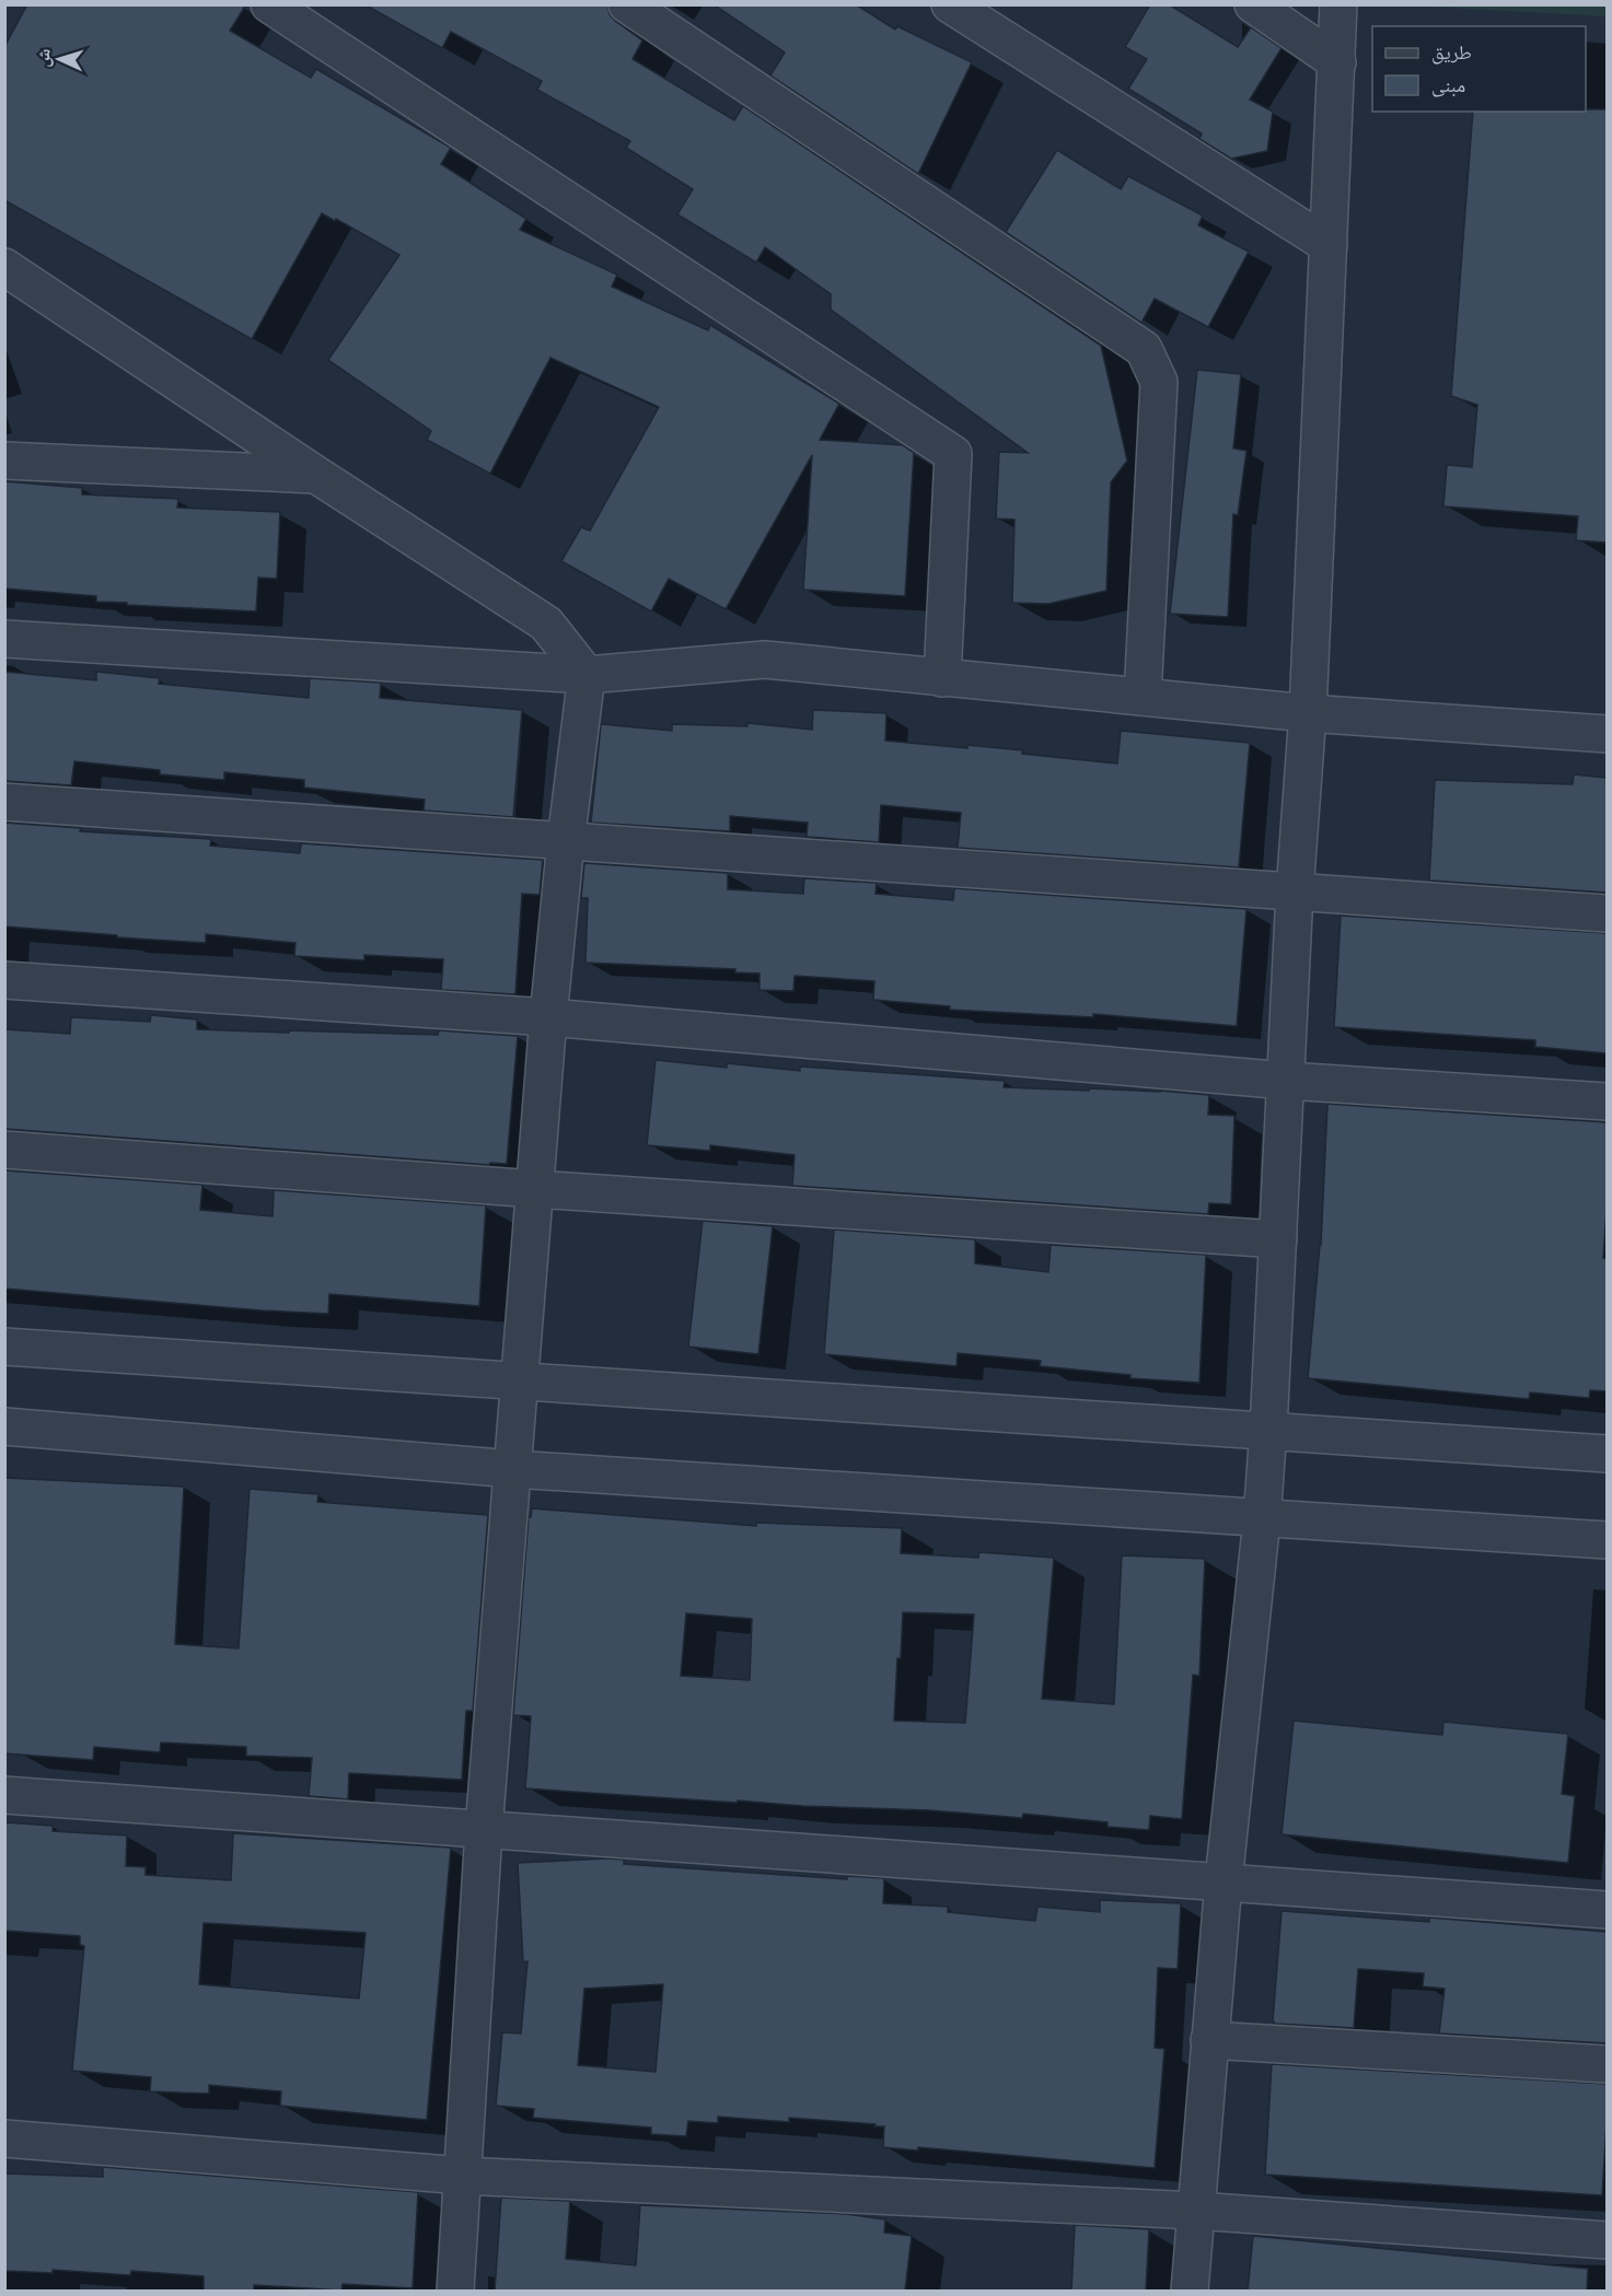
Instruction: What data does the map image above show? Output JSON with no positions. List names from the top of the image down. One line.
{"legend":["طريق","مبنى"],"north":"left"}
